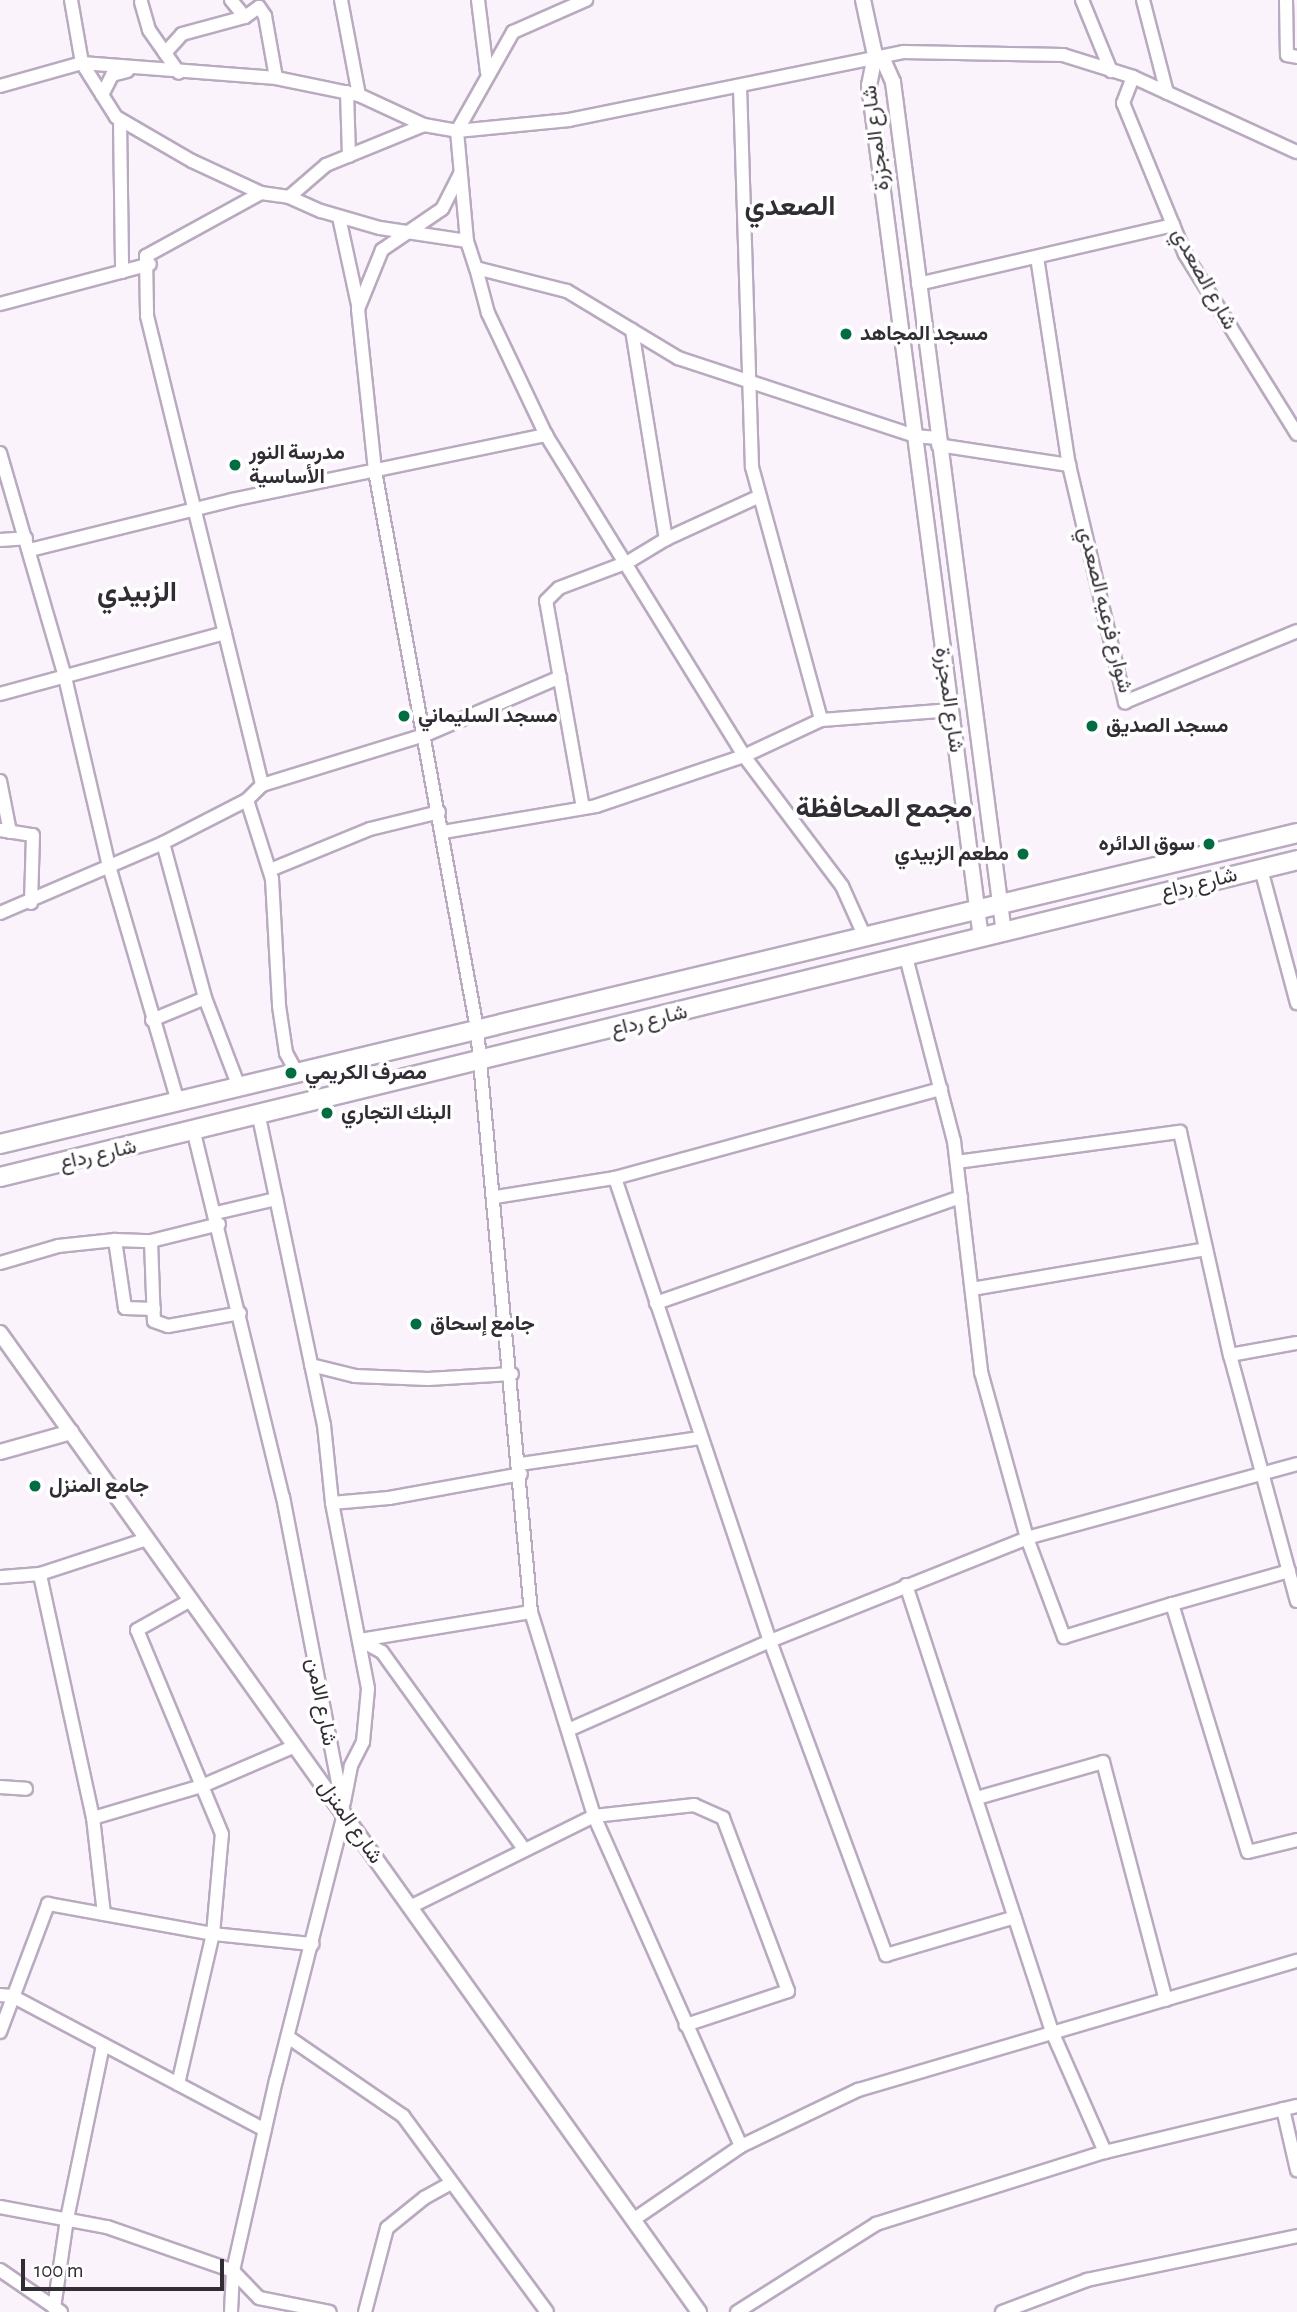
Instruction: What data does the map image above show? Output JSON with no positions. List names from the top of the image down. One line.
{"streets":{"main road":["شارع رداع"],"street":["شارع المجزرة","شارع الصعدي","شوارع فرعيه الصعدي","شارع الامن","شارع المنزل"]},"crossings":[["شارع المجزرة","شارع رداع"],["شارع رداع","شارع الامن"],["شارع الامن","شارع المنزل"]],"districts":["الصعدي","الزبيدي","مجمع المحافظة"],"places":["مسجد المجاهد","مدرسة النور الأساسية","مسجد السليماني","مسجد الصديق","سوق الدائره","مطعم الزبيدي","مصرف الكريمي","البنك التجاري","جامع إسحاق","جامع المنزل"],"scale_bar":"100 m"}
